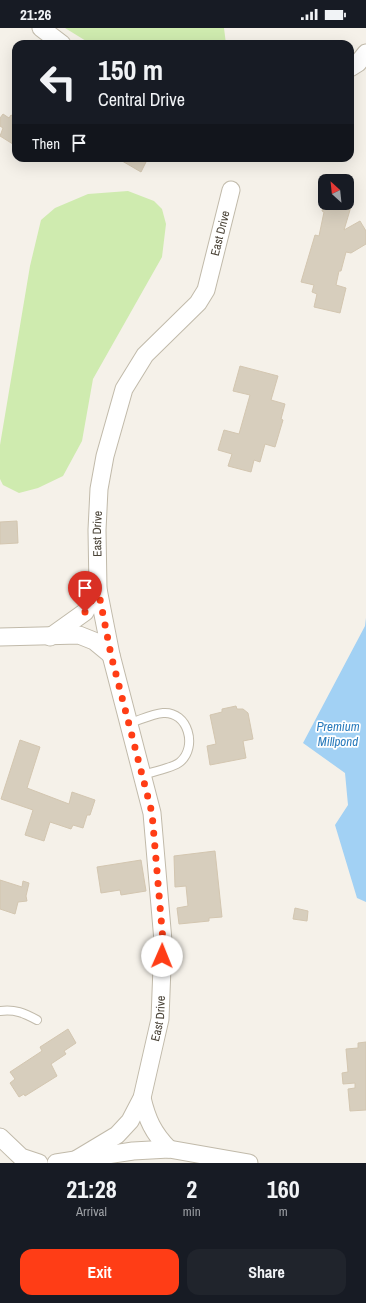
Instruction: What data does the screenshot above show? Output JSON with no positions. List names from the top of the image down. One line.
{"streets":{"street":["East Drive"]},"water":["Premium Millpond"],"north":"top left","page":{"status":"21:26","turn":["150 m","Central Drive"],"then":"Then","eta":["21:28","Arrival","2","min","160","m"],"buttons":["Exit","Share"]}}
